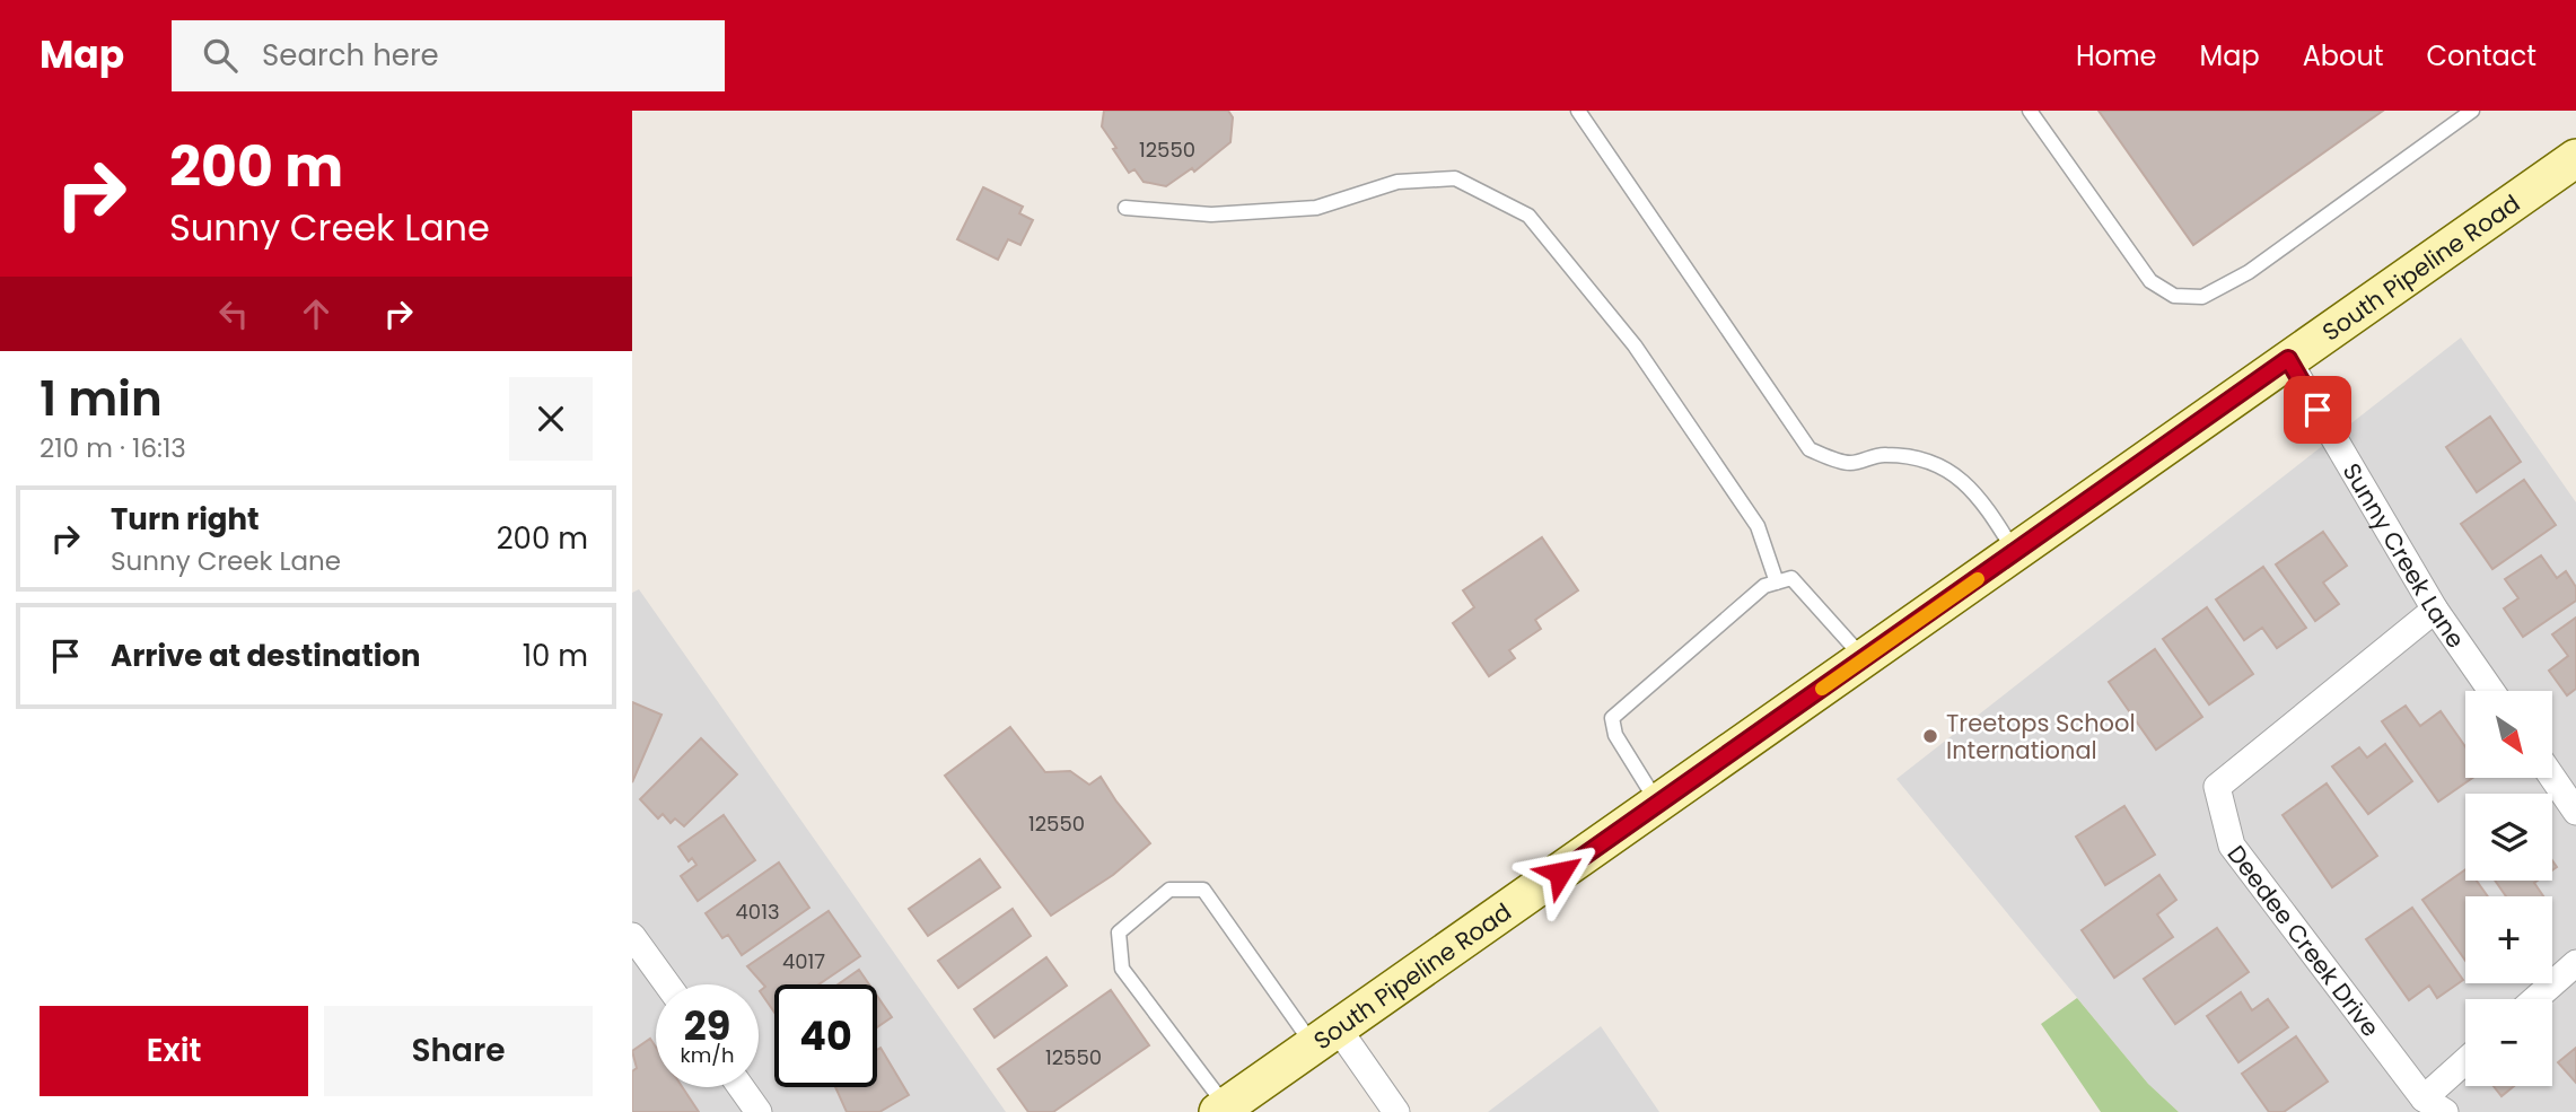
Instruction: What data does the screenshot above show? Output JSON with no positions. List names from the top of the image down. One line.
{"streets":{"street":["South Pipeline Road","Sunny Creek Lane","Deedee Creek Drive"]},"crossings":[["South Pipeline Road","Sunny Creek Lane"],["Sunny Creek Lane","Deedee Creek Drive"]],"places":["Treetops School International"],"house_numbers":["12550","12550","4013","4017","12550"],"north":"bottom right","page":{"header":"Map","search":"Search here","nav":["Home","Map","About","Contact"],"turn":["200 m","Sunny Creek Lane"],"heading":["1 min","210 m · 16:13"],"list":[{"name":"Turn right","note":"Sunny Creek Lane","value":"200 m"},{"name":"Arrive at destination","value":"10 m"}],"map_buttons":["+","−"],"speed":"29 km/h","limit":"40","buttons":["Exit","Share"]}}
